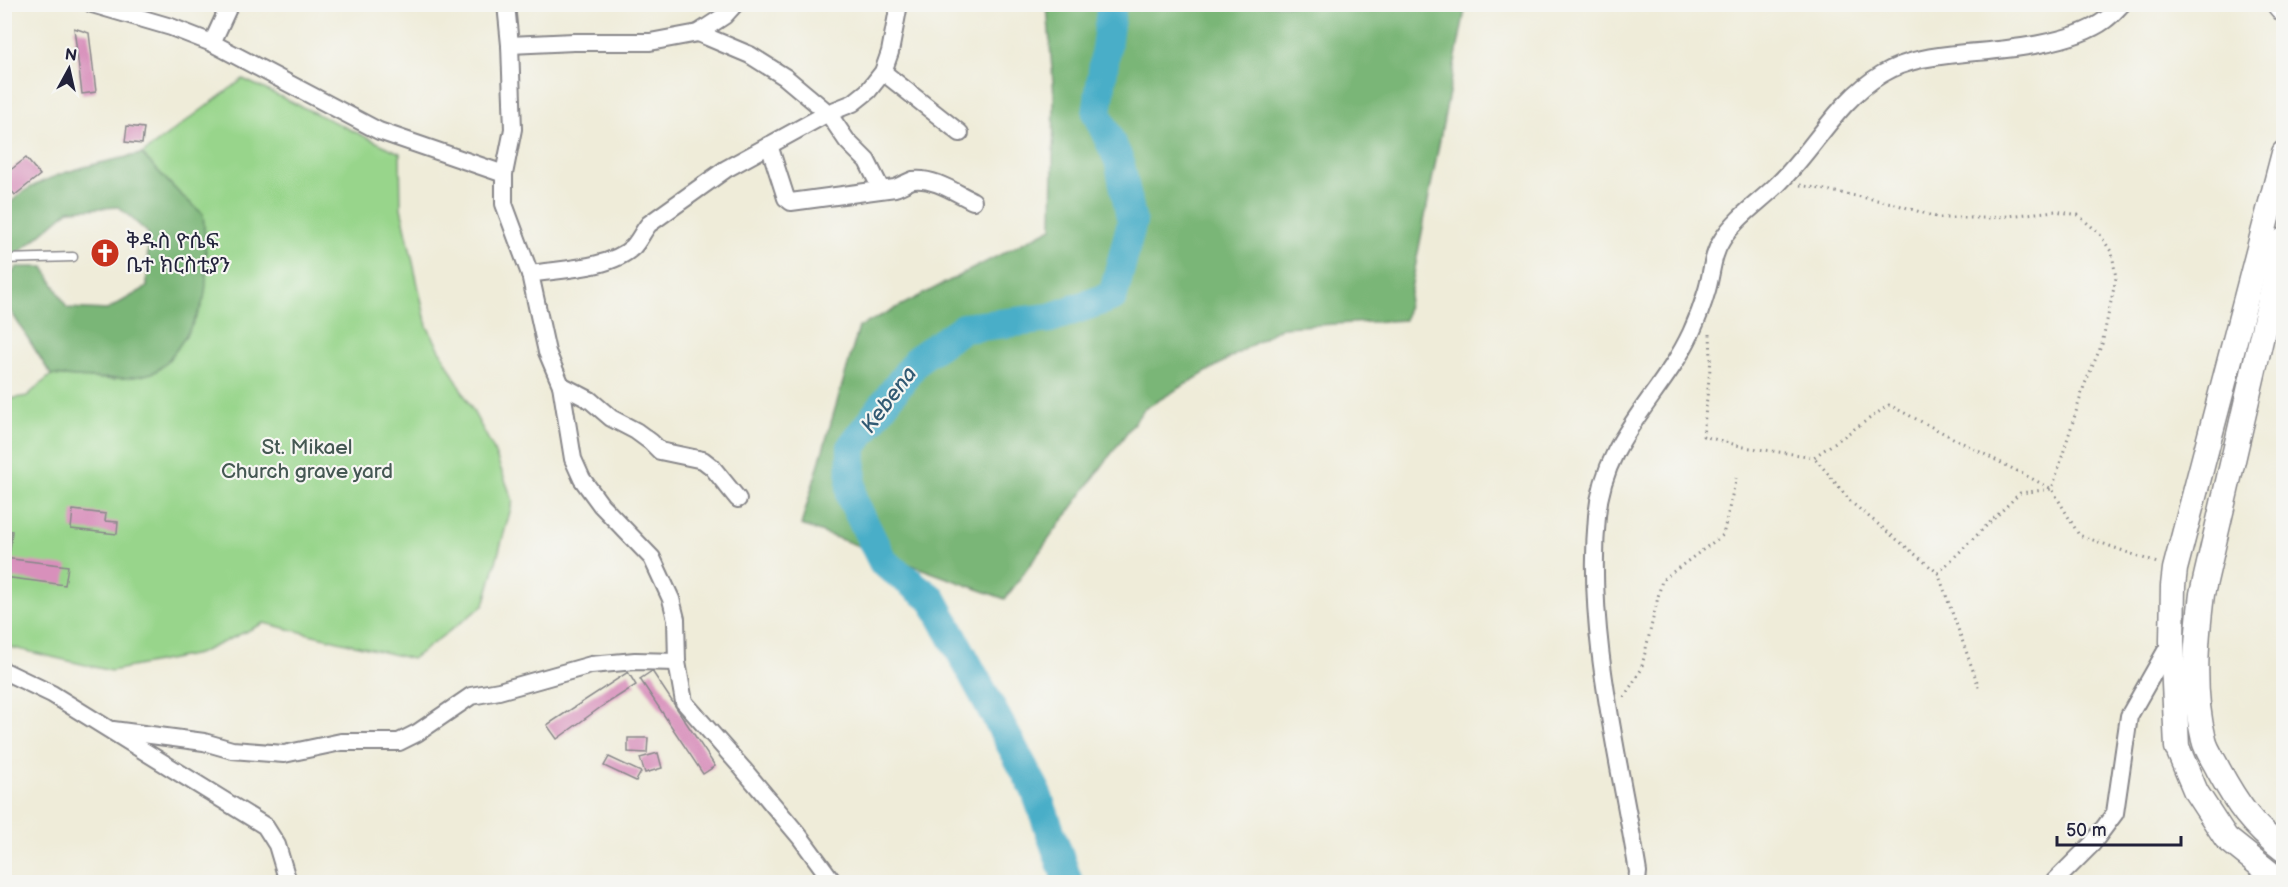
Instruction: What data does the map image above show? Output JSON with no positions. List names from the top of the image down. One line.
{"water":["Kebena"],"parks":["St. Mikael Church grave yard"],"places":{"church":["ቅዱስ ዮሴፍ ቤተ ክርስቲያን"]},"scale_bar":"50 m","north":"top"}
